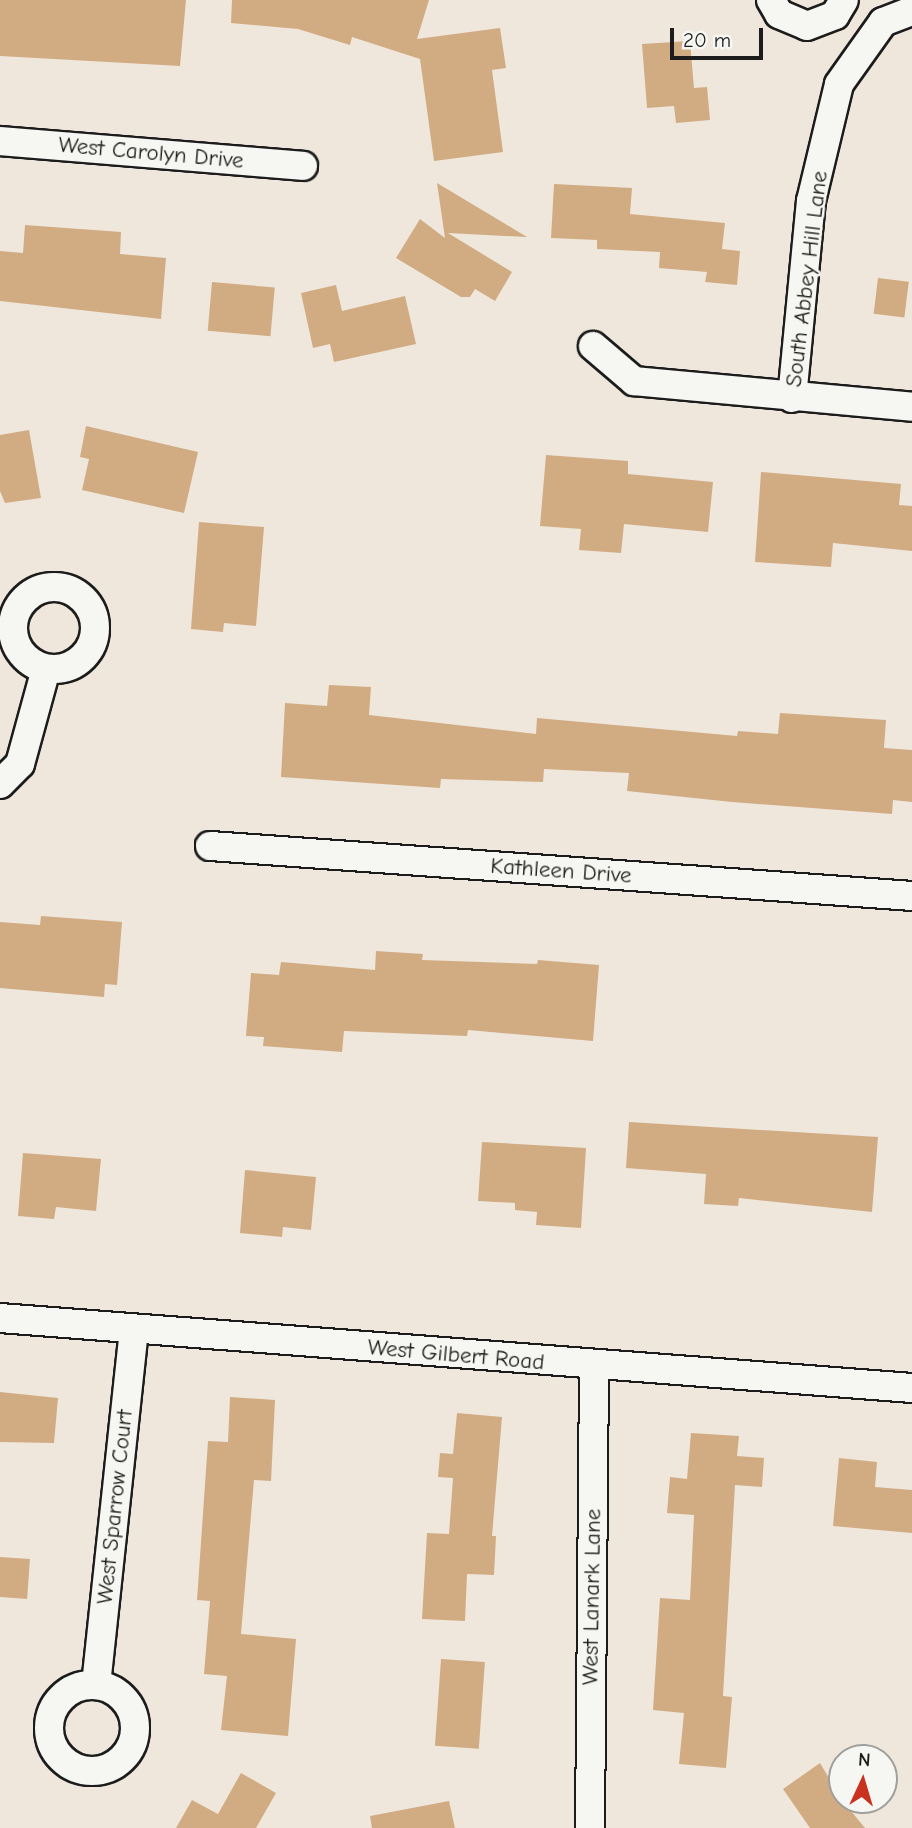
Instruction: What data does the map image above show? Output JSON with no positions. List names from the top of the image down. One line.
{"streets":{"street":["West Carolyn Drive","South Abbey Hill Lane","Kathleen Drive","West Gilbert Road","West Sparrow Court","West Lanark Lane"]},"crossings":[["West Gilbert Road","West Sparrow Court"],["West Gilbert Road","West Lanark Lane"]],"scale_bar":"20 m","north":"top"}
